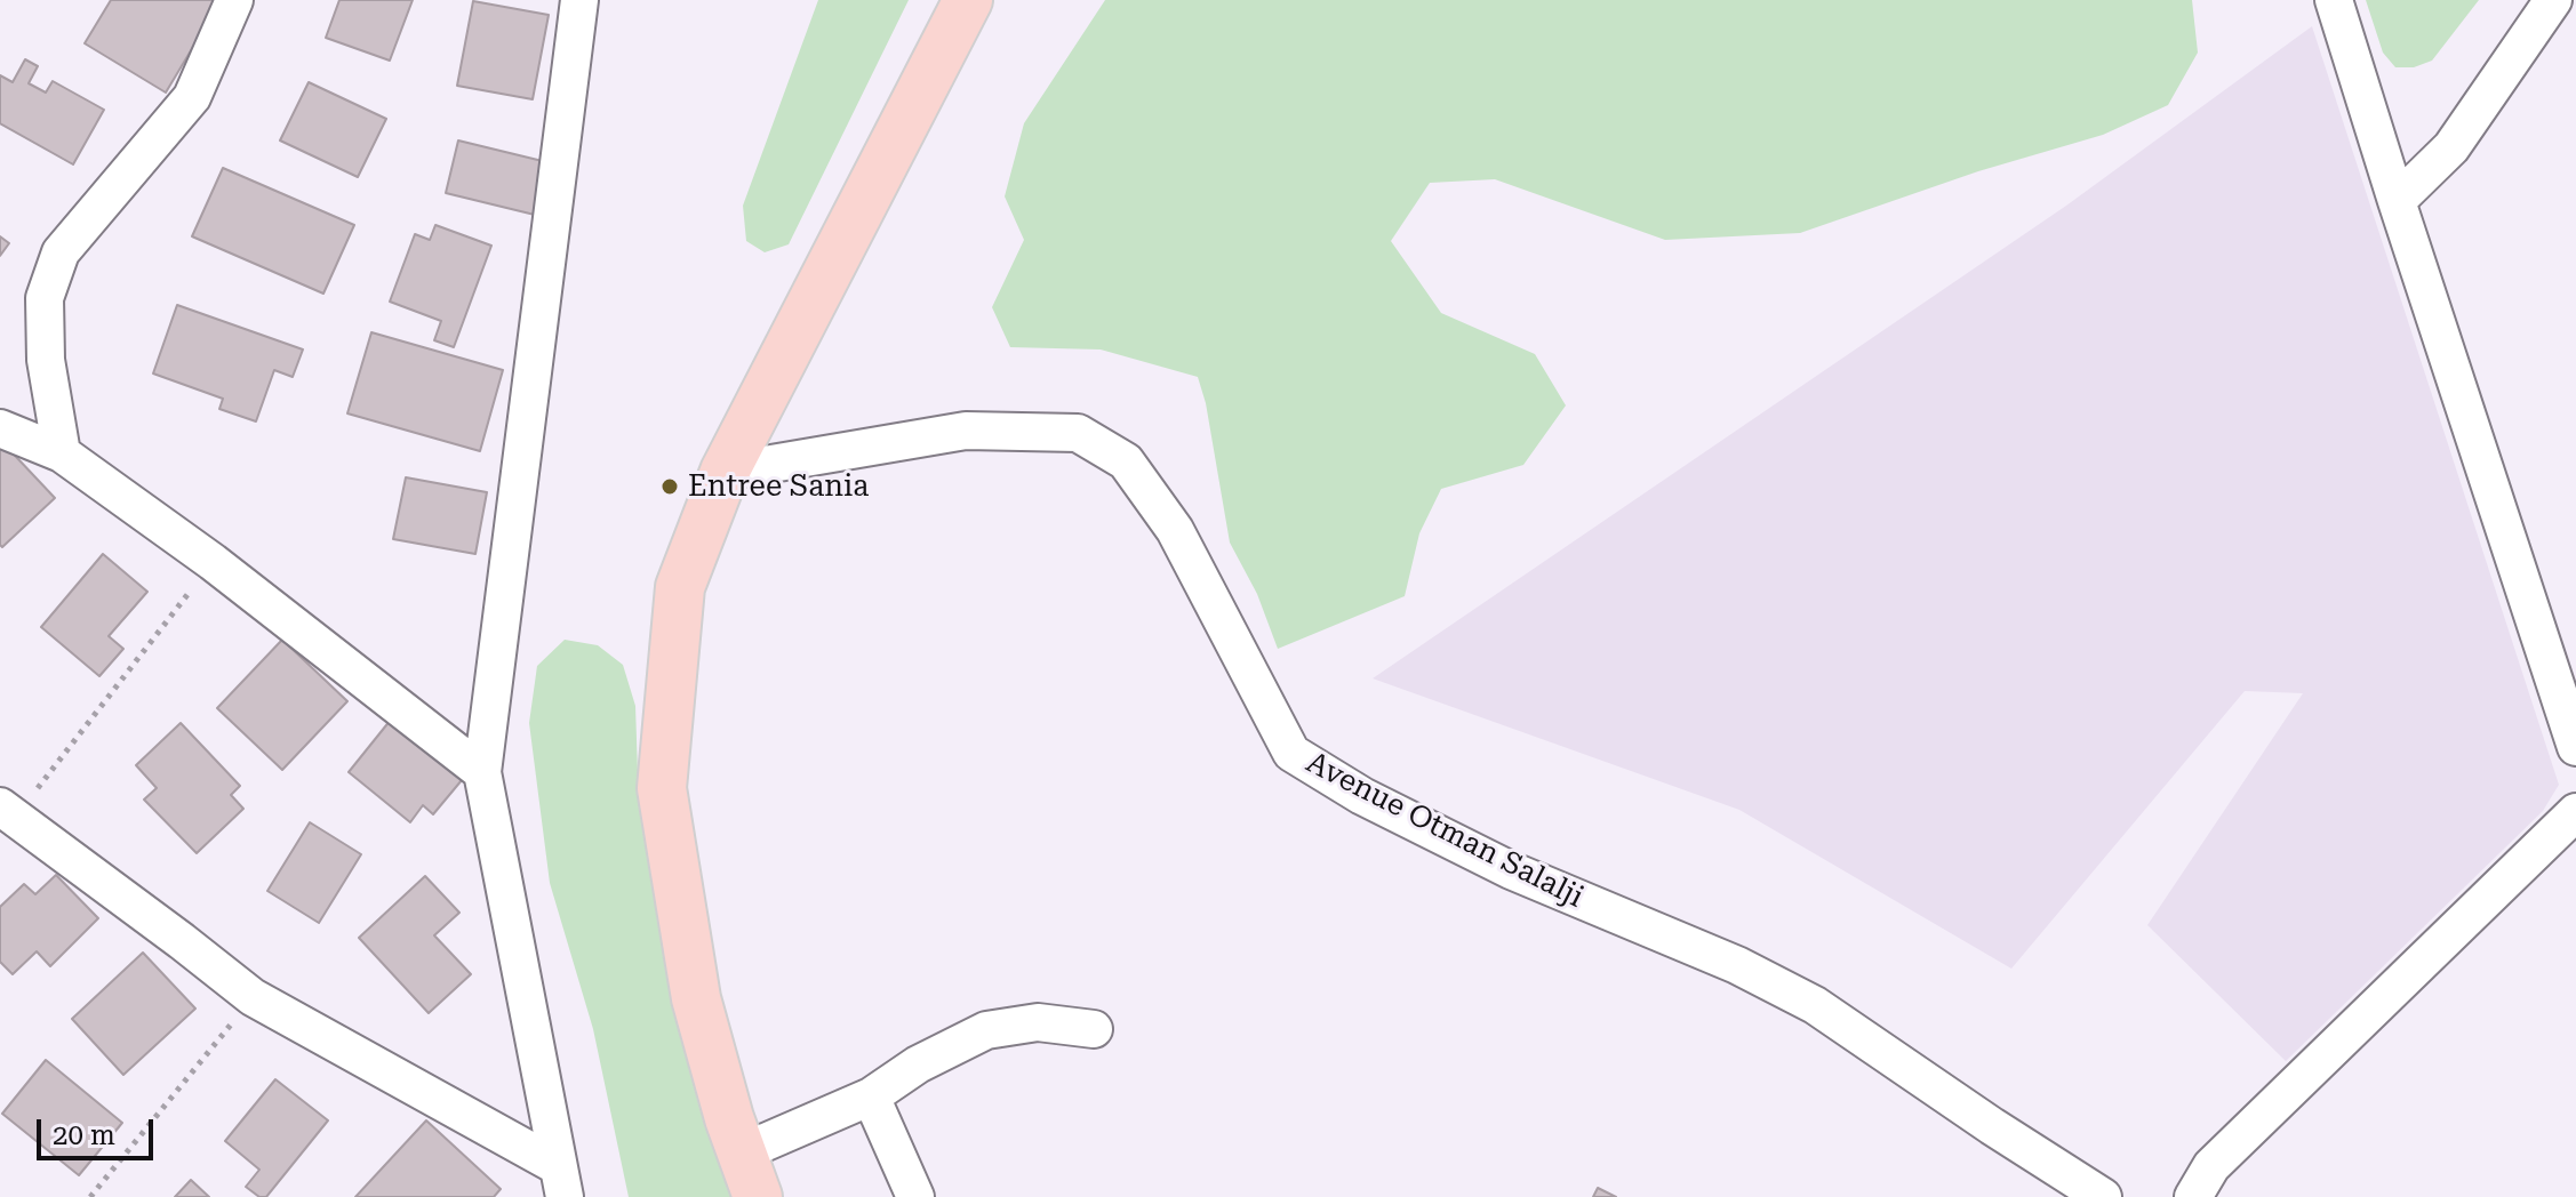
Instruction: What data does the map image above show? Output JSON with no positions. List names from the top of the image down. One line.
{"streets":{"street":["Avenue Otman Salalji"]},"places":["Entree Sania"],"scale_bar":"20 m"}
